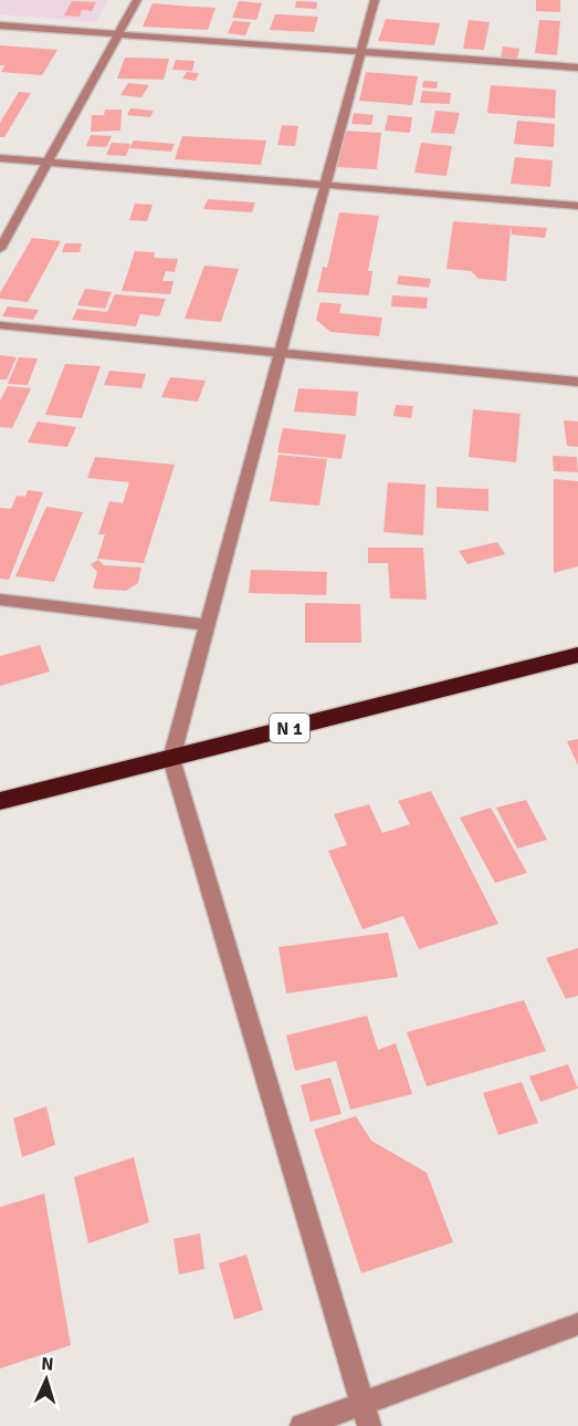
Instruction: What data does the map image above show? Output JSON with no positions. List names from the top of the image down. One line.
{"streets":{"highway":["N 1"]},"north":"top"}
